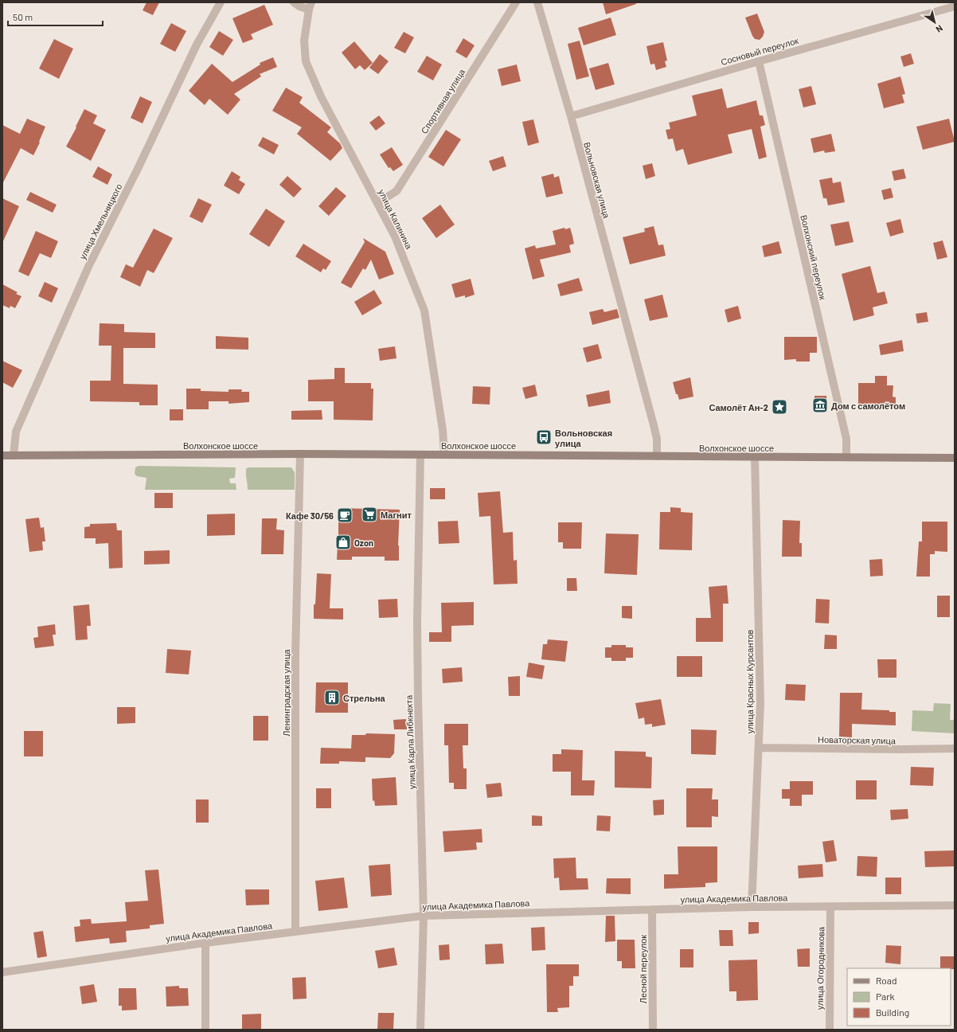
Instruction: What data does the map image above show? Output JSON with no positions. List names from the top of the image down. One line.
{"streets":{"main road":["Волхонское шоссе"],"street":["Сосновый переулок","Спортивная улица","Вольновская улица","улица Калинина","улица Хмельницкого","Волхонский переулок","улица Красных Курсантов","Ленинградская улица","Новаторская улица","улица Карла Либкнехта","улица Академика Павлова","улица Огородникова","Лесной переулок"]},"crossings":[["Сосновый переулок","Вольновская улица"],["Сосновый переулок","Волхонский переулок"],["Спортивная улица","улица Калинина"],["Вольновская улица","Волхонское шоссе"],["улица Калинина","Волхонское шоссе"],["улица Хмельницкого","Волхонское шоссе"],["Волхонский переулок","Волхонское шоссе"],["Волхонское шоссе","улица Красных Курсантов"],["Волхонское шоссе","Ленинградская улица"],["Волхонское шоссе","улица Карла Либкнехта"],["улица Красных Курсантов","Новаторская улица"],["улица Красных Курсантов","улица Академика Павлова"],["Ленинградская улица","улица Академика Павлова"],["улица Карла Либкнехта","улица Академика Павлова"],["улица Академика Павлова","улица Огородникова"],["улица Академика Павлова","Лесной переулок"]],"places":{"museum":["Дом с самолётом"],"place":["Самолёт Ан-2"],"bus stop":["Вольновская улица"],"supermarket":["Магнит"],"cafe":["Кафе 30/56"],"shop":["Ozon"],"building":["Стрельна"]},"legend":["Road","Park","Building"],"scale_bar":"50 m","north":"bottom right"}
